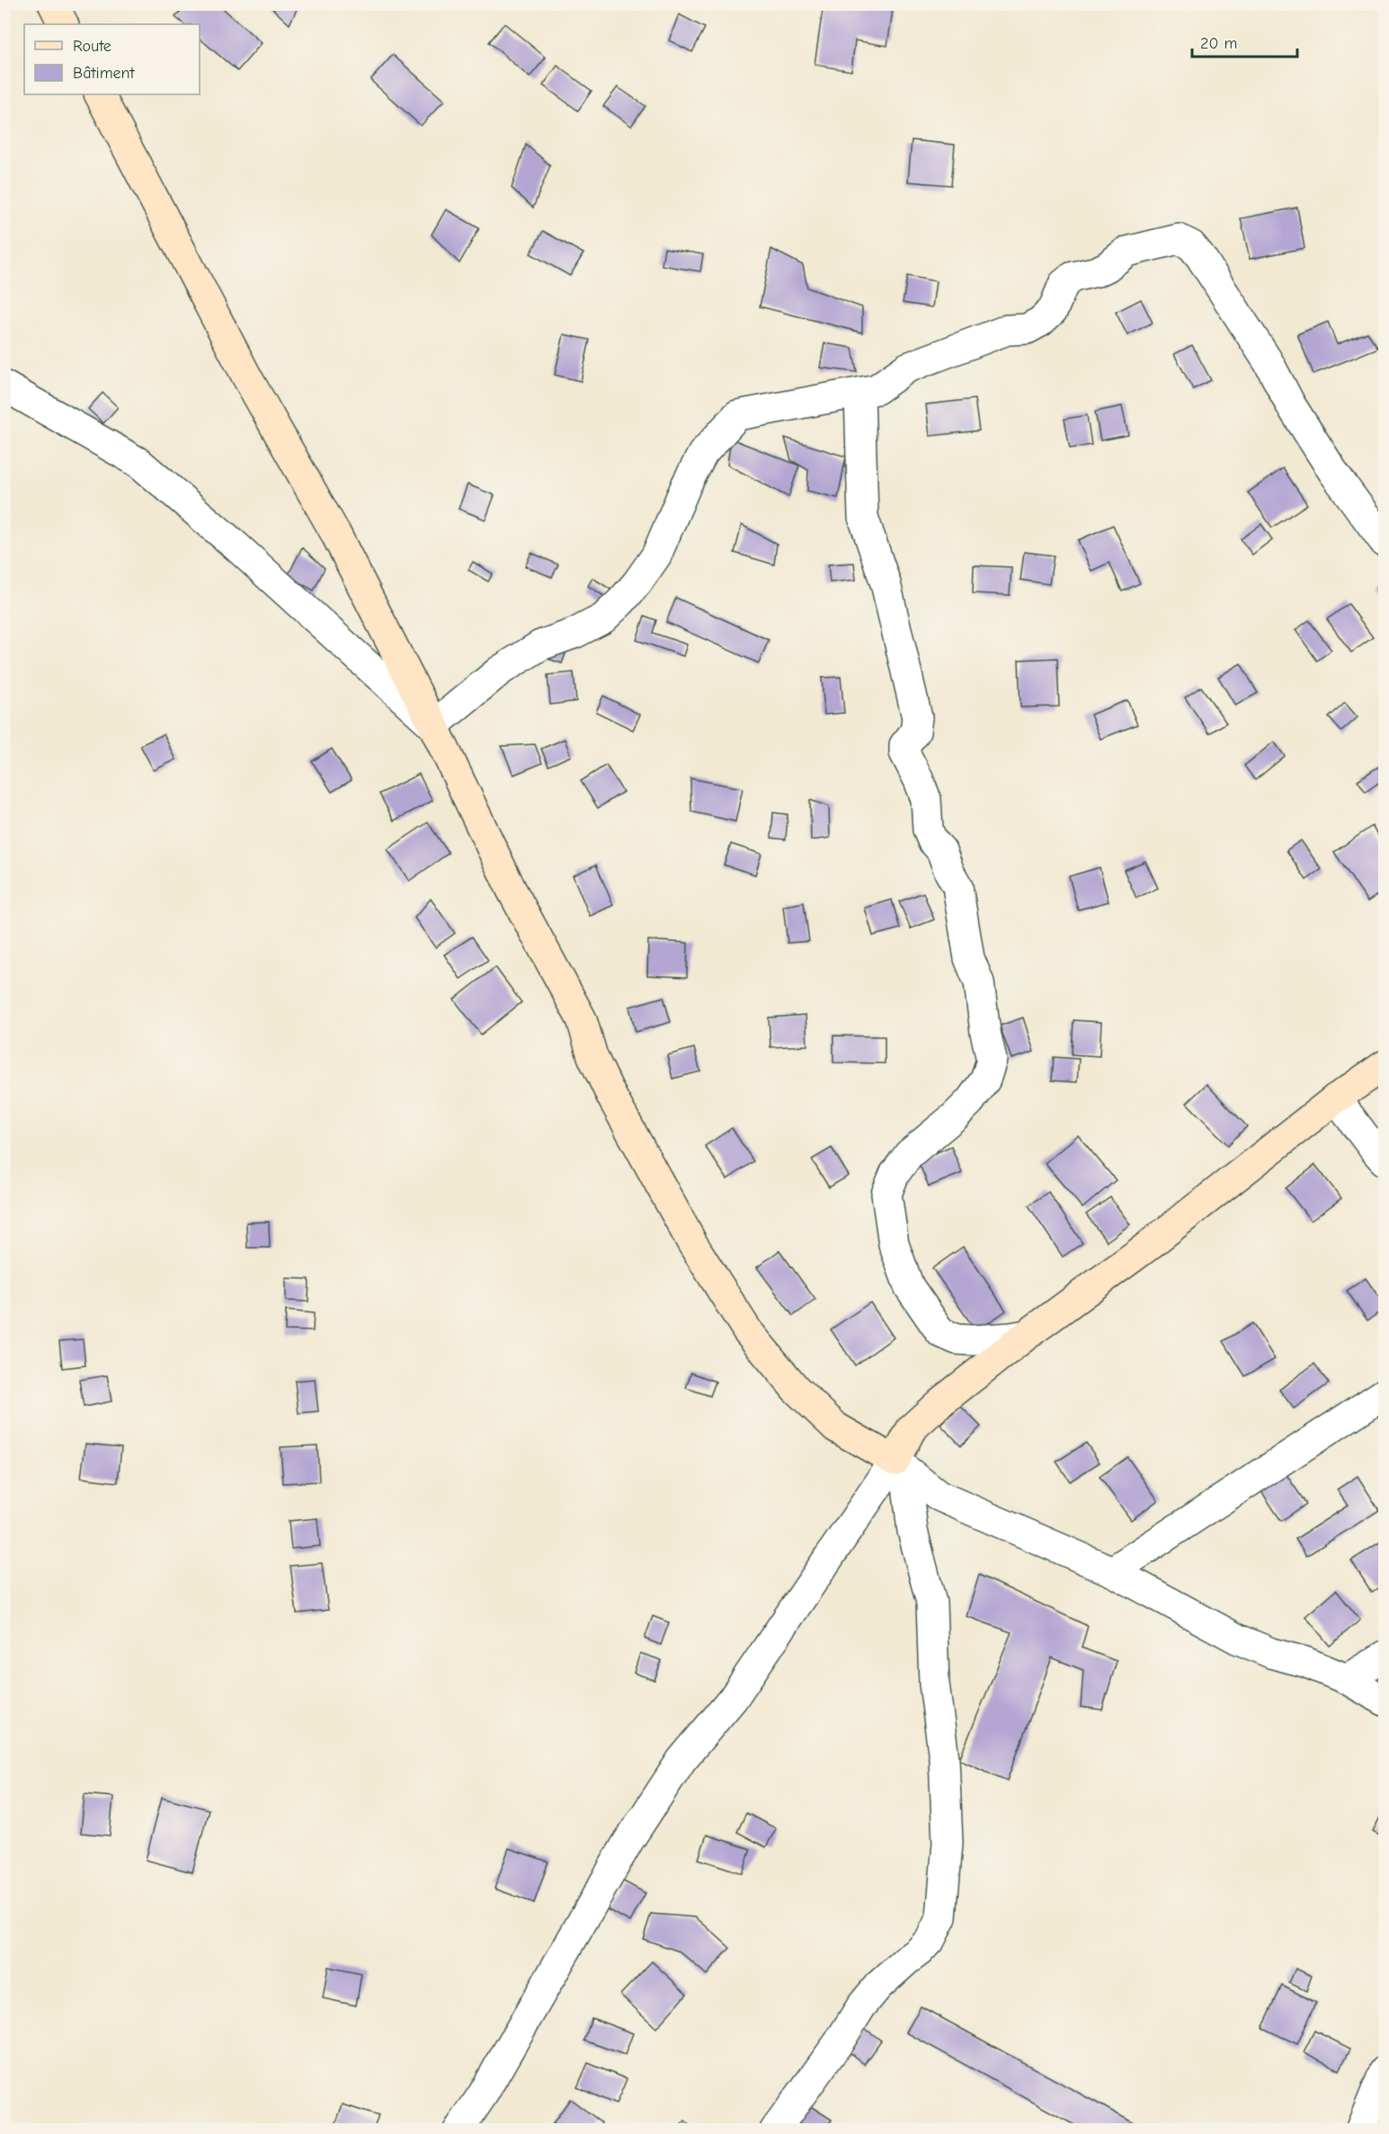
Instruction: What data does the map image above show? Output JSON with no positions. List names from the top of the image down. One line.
{"legend":["Route","Bâtiment"],"scale_bar":"20 m"}
